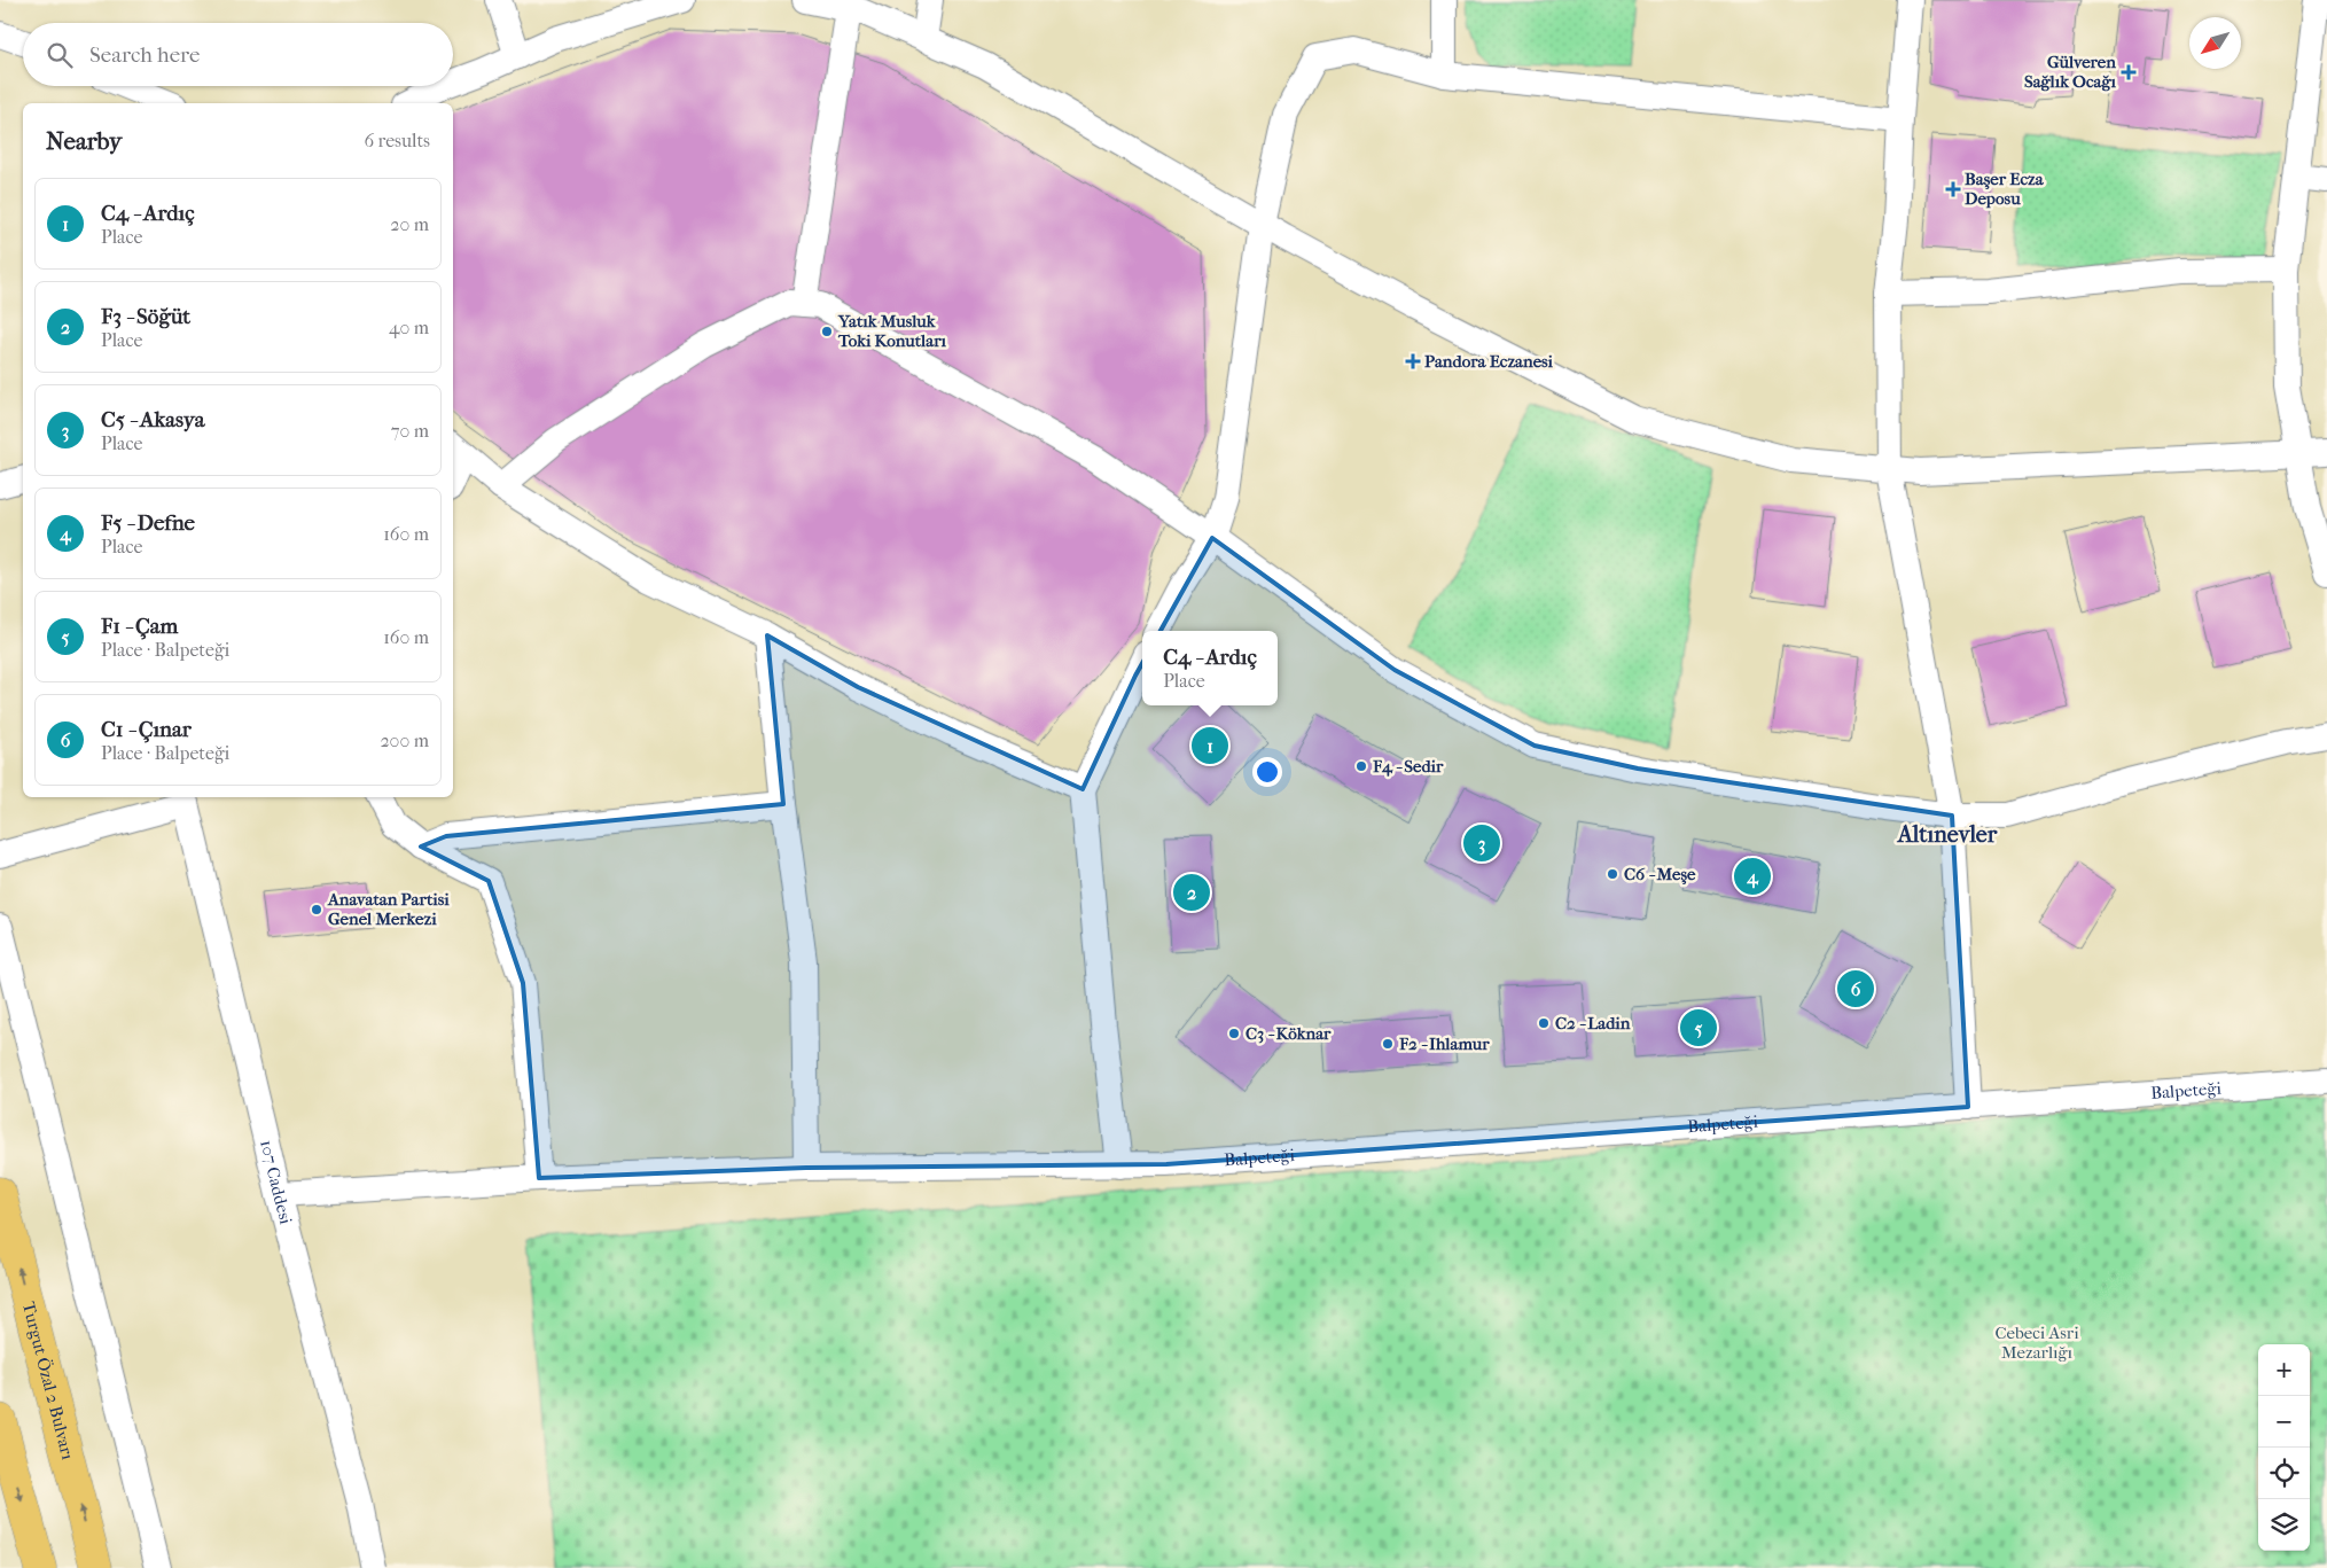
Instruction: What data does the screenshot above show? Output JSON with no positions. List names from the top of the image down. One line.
{"streets":{"highway":["Turgut Özal 2 Bulvarı"],"street":["Balpeteği","107 Caddesi"]},"crossings":[["Balpeteği","107 Caddesi"]],"districts":["Altınevler"],"parks":["Cebeci Asri Mezarlığı"],"places":{"health":["Gülveren Sağlık Ocağı","Başer Ecza Deposu","Pandora Eczanesi"],"other":["Yatık Musluk Toki Konutları","F4 - Sedir","C6 - Meşe","Anavatan Partisi Genel Merkezi","C2 - Ladin","C3 - Köknar","F2 - Ihlamur"]},"north":"bottom left","page":{"search":"Search here","heading":["Nearby","6 results"],"list":[{"mark":"1","name":"C4 - Ardıç","note":"Place","value":"20 m"},{"mark":"2","name":"F3 - Söğüt","note":"Place","value":"40 m"},{"mark":"3","name":"C5 - Akasya","note":"Place","value":"70 m"},{"mark":"4","name":"F5 - Defne","note":"Place","value":"160 m"},{"mark":"5","name":"F1 - Çam","note":"Place · Balpeteği","value":"160 m"},{"mark":"6","name":"C1 - Çınar","note":"Place · Balpeteği","value":"200 m"}],"popup":["C4 - Ardıç","Place"],"pins":["1","3","4","2","6","5"],"map_buttons":["+","−"]}}
